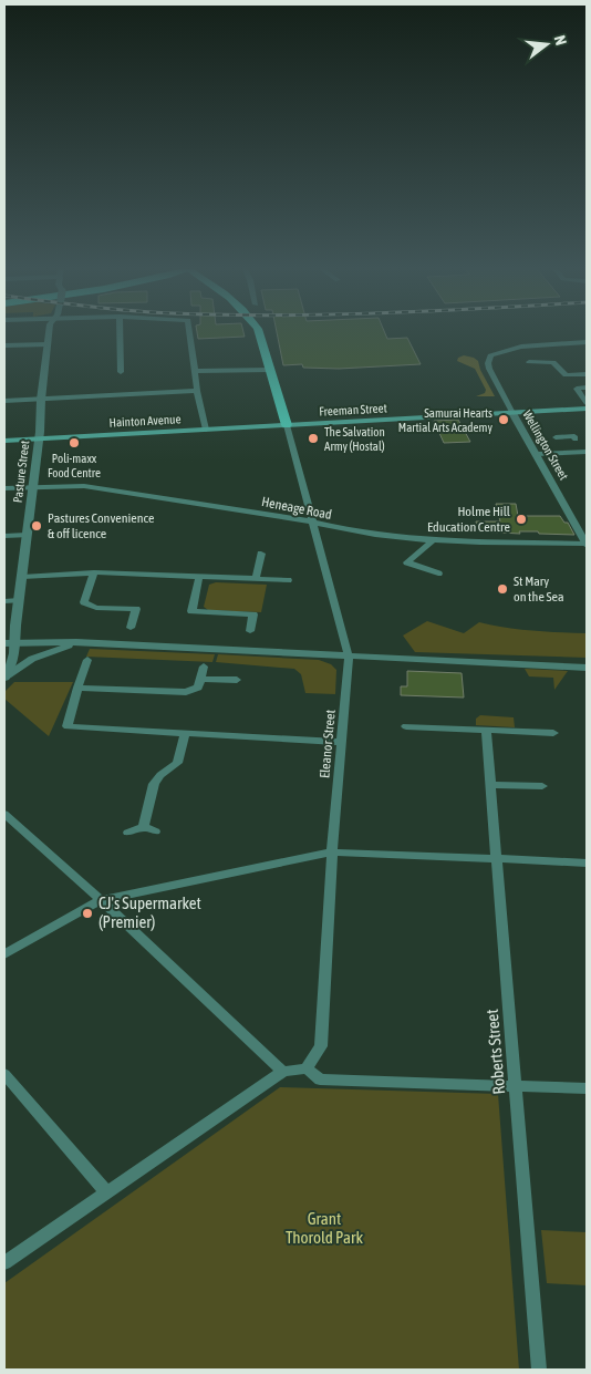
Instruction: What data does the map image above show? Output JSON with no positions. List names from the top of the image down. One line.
{"streets":{"main road":["Freeman Street","Hainton Avenue"],"street":["Wellington Street","Pasture Street","Heneage Road","Eleanor Street","Roberts Street"]},"crossings":[["Freeman Street","Hainton Avenue"],["Freeman Street","Wellington Street"],["Freeman Street","Eleanor Street"],["Hainton Avenue","Pasture Street"],["Hainton Avenue","Eleanor Street"],["Wellington Street","Heneage Road"],["Pasture Street","Heneage Road"],["Heneage Road","Eleanor Street"]],"parks":["Grant Thorold Park"],"places":["Samurai Hearts Martial Arts Academy","The Salvation Army (Hostal)","Poli-maxx Food Centre","Holme Hill Education Centre","Pastures Convenience & off licence","St Mary on the Sea","CJ's Supermarket (Premier)"],"north":"right"}
